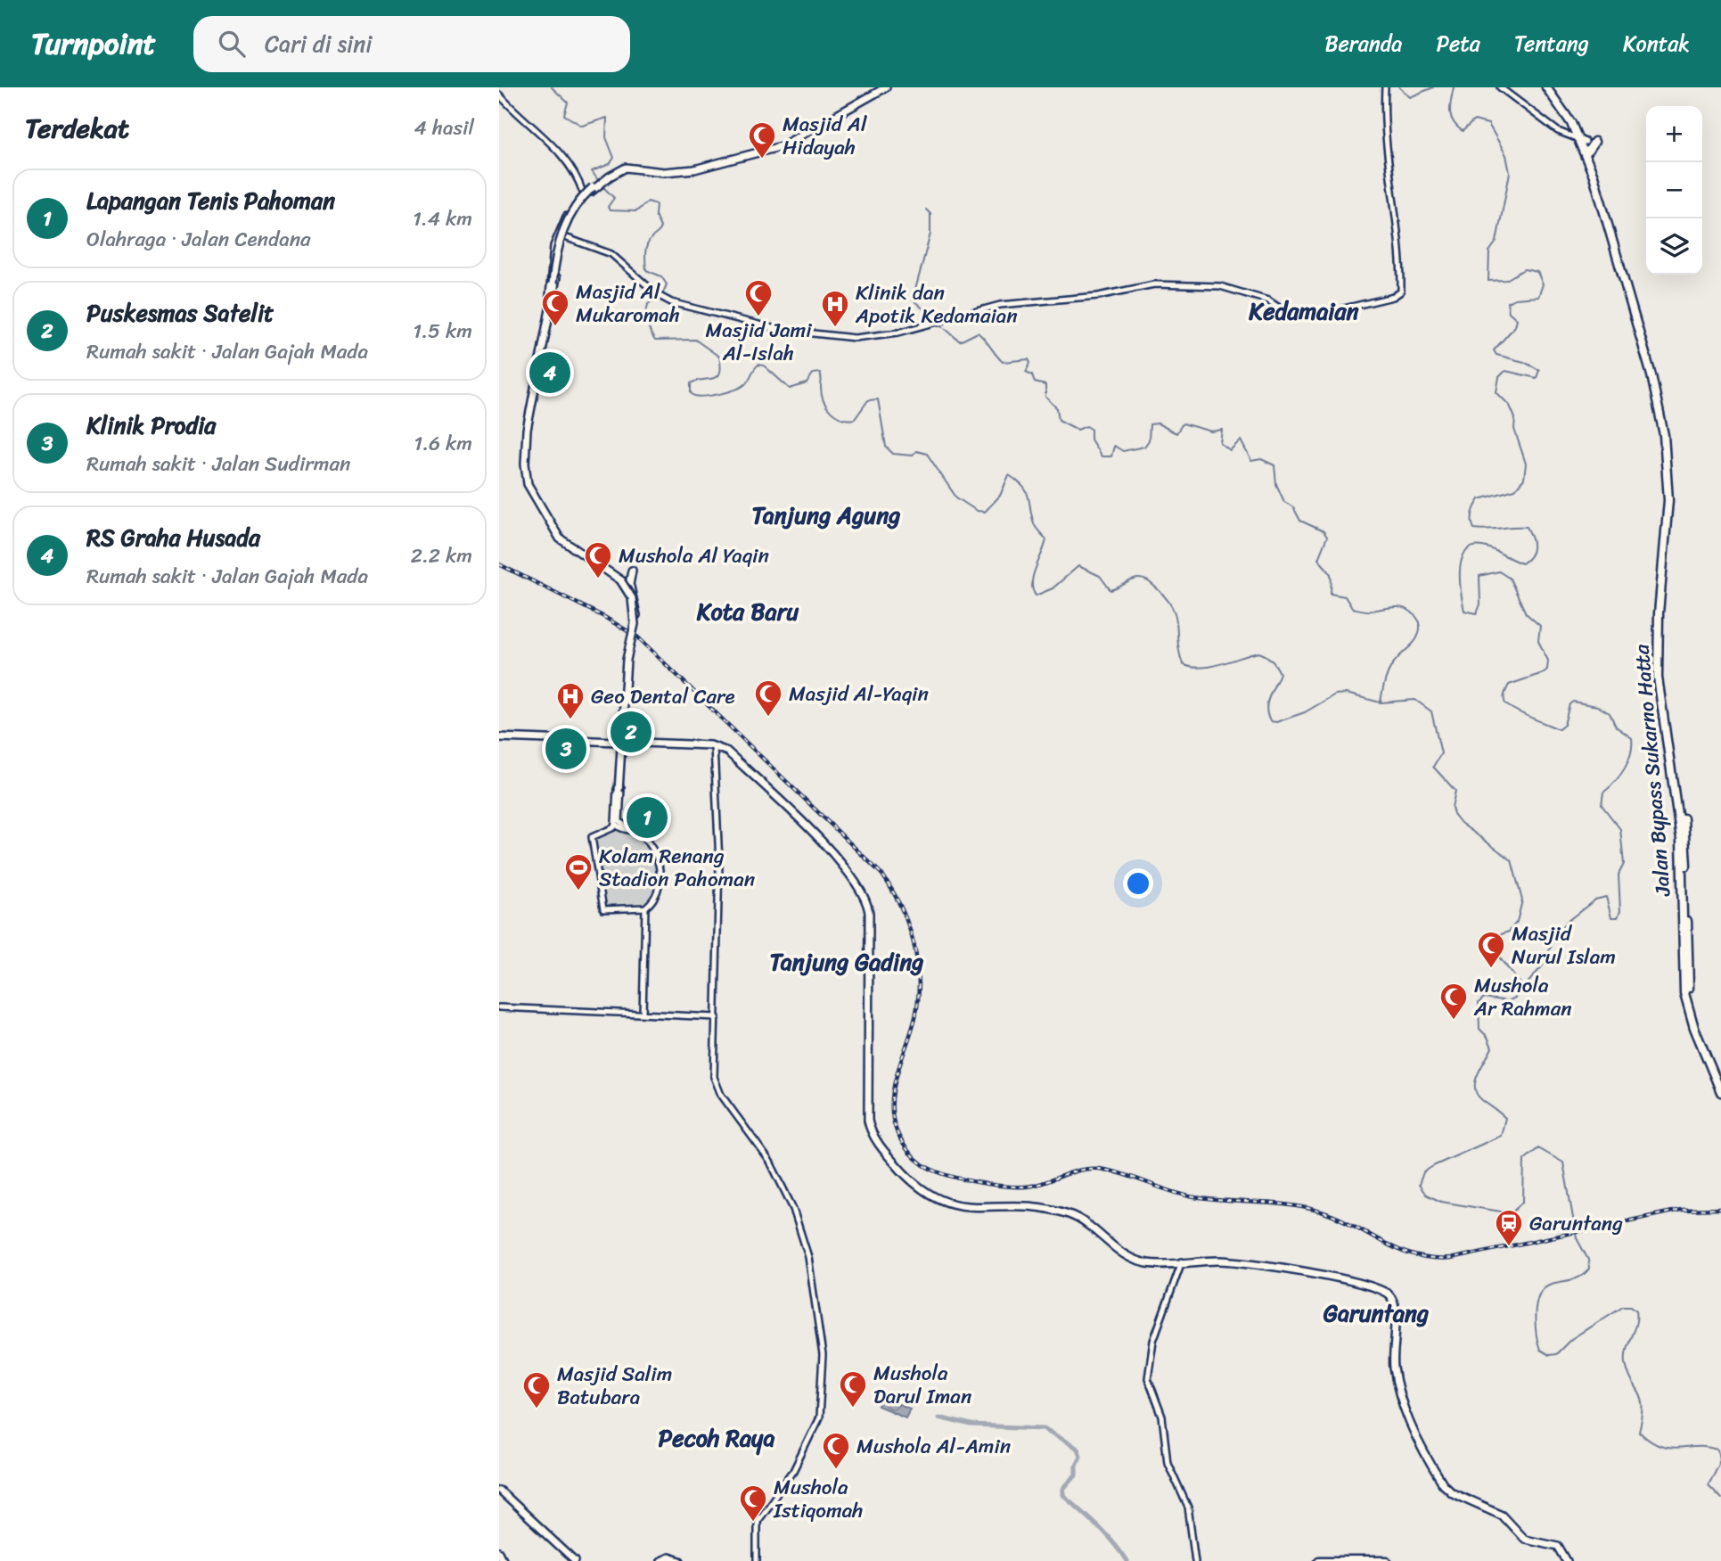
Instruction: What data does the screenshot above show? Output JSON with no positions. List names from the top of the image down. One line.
{"streets":{"highway":["Jalan Bypass Sukarno Hatta"]},"districts":["Kedamaian","Tanjung Agung","Kota Baru","Tanjung Gading","Garuntang","Pecoh Raya"],"places":{"mosque":["Masjid Al Hidayah","Masjid Jami Al-Islah","Masjid Al Mukaromah","Mushola Al Yaqin","Masjid Al-Yaqin","Masjid Nurul Islam","Mushola Ar Rahman","Mushola Darul Iman","Masjid Salim Batubara","Mushola Al-Amin","Mushola Istiqomah"],"hospital":["Klinik dan Apotik Kedamaian","Geo Dental Care"],"sports":["Kolam Renang Stadion Pahoman"],"station":["Garuntang"]},"page":{"header":"Turnpoint","search":"Cari di sini","nav":["Beranda","Peta","Tentang","Kontak"],"heading":["Terdekat","4 hasil"],"map_buttons":["+","−"],"list":[{"mark":"1","name":"Lapangan Tenis Pahoman","note":"Olahraga · Jalan Cendana","value":"1.4 km"},{"mark":"2","name":"Puskesmas Satelit","note":"Rumah sakit · Jalan Gajah Mada","value":"1.5 km"},{"mark":"3","name":"Klinik Prodia","note":"Rumah sakit · Jalan Sudirman","value":"1.6 km"},{"mark":"4","name":"RS Graha Husada","note":"Rumah sakit · Jalan Gajah Mada","value":"2.2 km"}],"pins":["4","2","3","1"]}}
